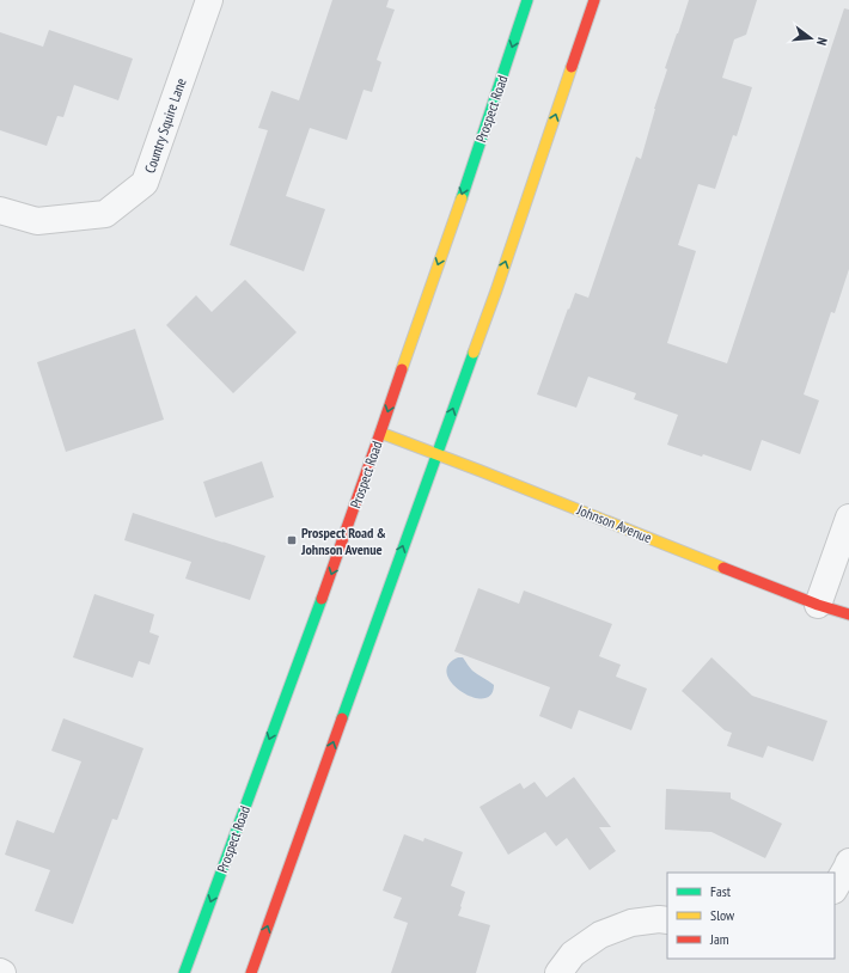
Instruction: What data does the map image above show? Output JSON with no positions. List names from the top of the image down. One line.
{"streets":{"main road":["Prospect Road","Johnson Avenue"],"street":["Country Squire Lane"]},"crossings":[["Prospect Road","Johnson Avenue"]],"places":{"transit":["Prospect Road & Johnson Avenue"]},"legend":["Fast","Slow","Jam"],"north":"right"}
